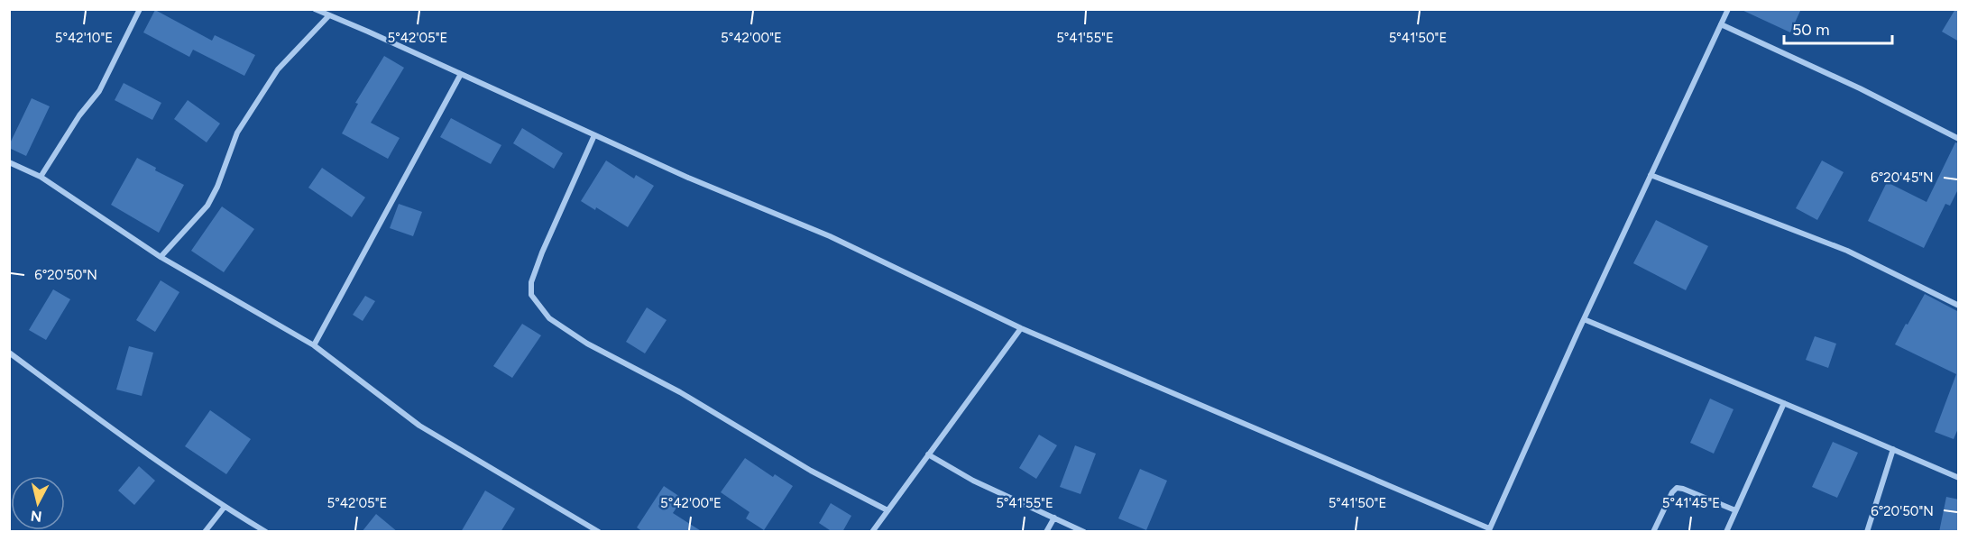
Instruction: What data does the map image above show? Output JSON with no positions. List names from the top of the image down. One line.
{"scale_bar":"50 m","north":"bottom","coordinates":["5°42'10\"E","5°42'05\"E","5°42'00\"E","5°41'55\"E","5°41'50\"E","6°20'45\"N","6°20'50\"N","5°41'45\"E"]}
